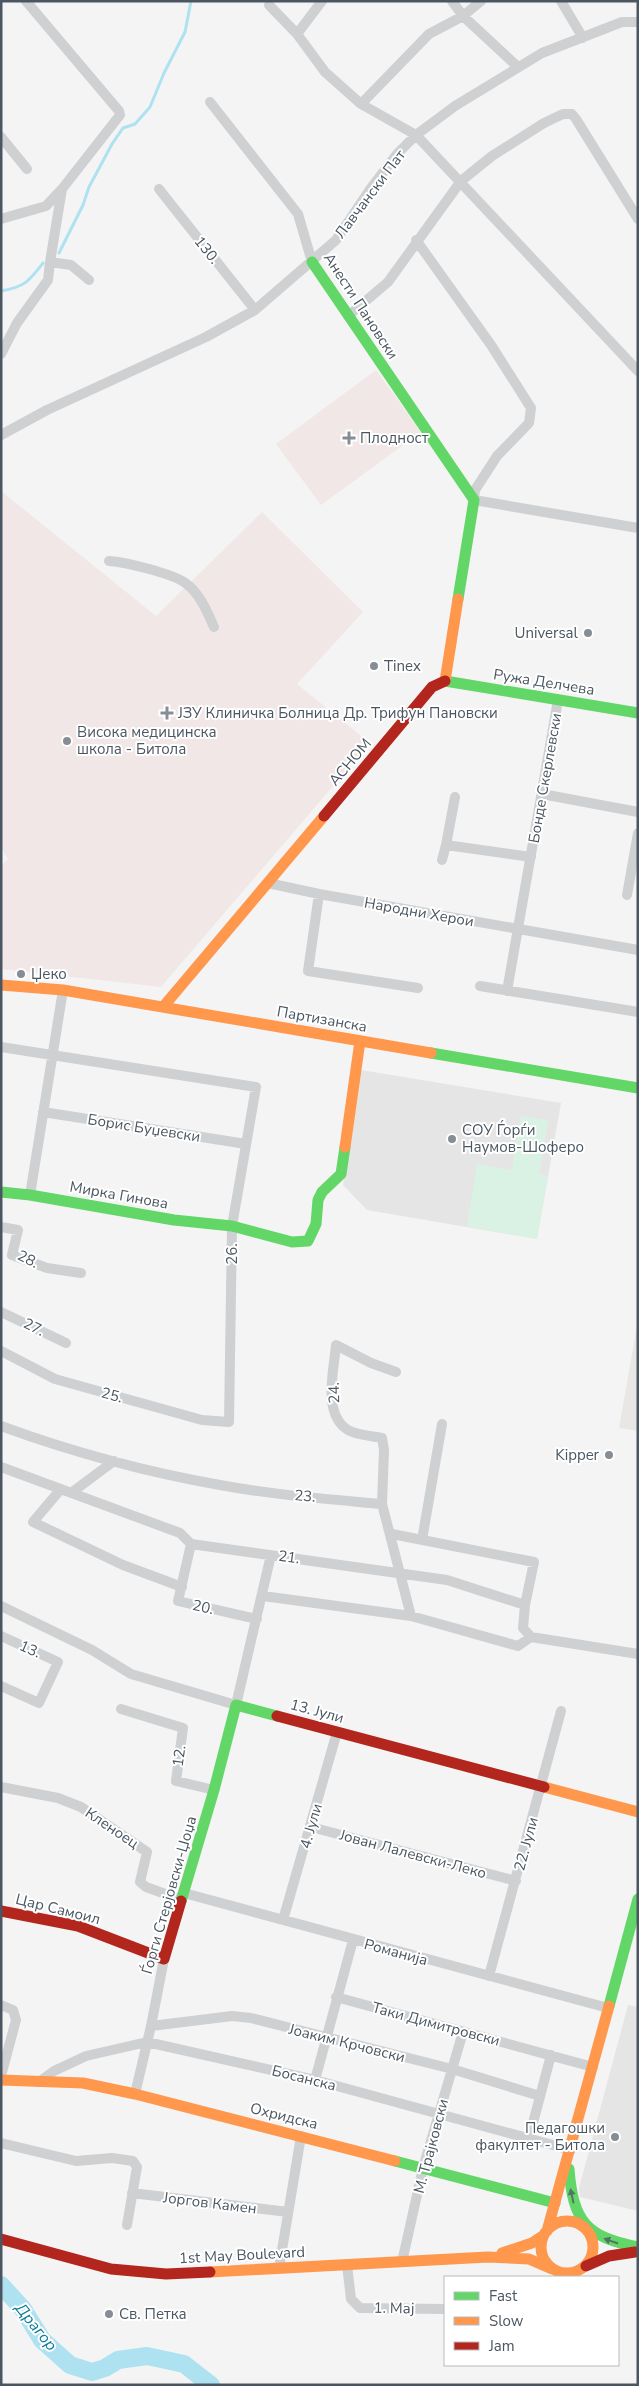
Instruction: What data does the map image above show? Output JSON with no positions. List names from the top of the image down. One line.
{"streets":{"street":["Лавчански Пат","130.","Анести Пановски","Ружа Делчева","АСНОМ","Бонде Скерлевски","Народни Херои","Партизанска","Борис Буџевски","Мирка Гинова","26.","28.","27.","24.","25.","23.","21.","20.","13.","13. Јули","12.","4. Јули","Кленоец","22. Јули","Јован Лалевски-Леко","Ѓорги Стерјовски-Џоџа","Цар Самоил","Романија","Таки Димитровски","Јоаким Крчовски","Босанска","Охридска","М. Трајковски","Јоргов Камен","1st May Boulevard","1. Мај"]},"crossings":[["Лавчански Пат","130."],["Лавчански Пат","Анести Пановски"],["Ружа Делчева","АСНОМ"],["Ружа Делчева","Бонде Скерлевски"],["АСНОМ","Народни Херои"],["АСНОМ","Партизанска"],["Бонде Скерлевски","Народни Херои"],["Партизанска","Мирка Гинова"],["Борис Буџевски","26."],["Мирка Гинова","26."],["26.","25."],["24.","23."],["21.","20."],["13. Јули","4. Јули"],["13. Јули","22. Јули"],["13. Јули","Ѓорги Стерјовски-Џоџа"],["12.","Ѓорги Стерјовски-Џоџа"],["4. Јули","Јован Лалевски-Леко"],["4. Јули","Романија"],["Кленоец","Ѓорги Стерјовски-Џоџа"],["Кленоец","Романија"],["22. Јули","Јован Лалевски-Леко"],["22. Јули","Романија"],["Ѓорги Стерјовски-Џоџа","Цар Самоил"],["Ѓорги Стерјовски-Џоџа","Романија"],["Ѓорги Стерјовски-Џоџа","Јоаким Крчовски"],["Ѓорги Стерјовски-Џоџа","Босанска"],["Ѓорги Стерјовски-Џоџа","Охридска"],["Таки Димитровски","М. Трајковски"],["Јоаким Крчовски","М. Трајковски"],["Босанска","Охридска"],["Босанска","М. Трајковски"],["Охридска","М. Трајковски"],["М. Трајковски","1st May Boulevard"],["1st May Boulevard","1. Мај"]],"water":["Драгор"],"places":{"health":["Плодност","ЈЗУ Клиничка Болница Др. Трифун Пановски"],"other":["Universal","Tinex","Висока медицинска школа - Битола","Џеко","СОУ Ѓорѓи Наумов-Шоферо","Kipper","Педагошки факултет - Битола","Св. Петка"]},"legend":["Fast","Slow","Jam"]}
